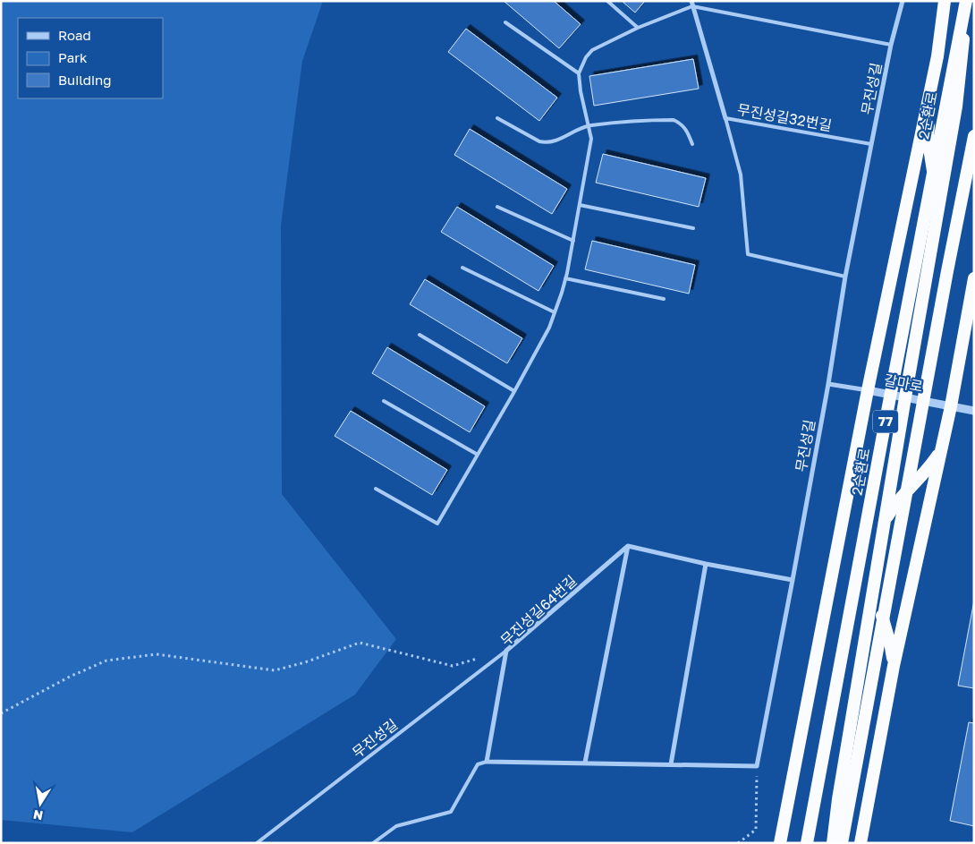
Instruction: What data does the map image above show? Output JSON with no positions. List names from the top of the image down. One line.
{"streets":{"highway":["2순환로","77"],"street":["무진성길","갈마로","무진성길64번길"],"lane":["무진성길32번길"]},"crossings":[["무진성길","무진성길32번길"],["무진성길","갈마로"],["무진성길","무진성길64번길"]],"legend":["Road","Park","Building"],"north":"bottom"}
